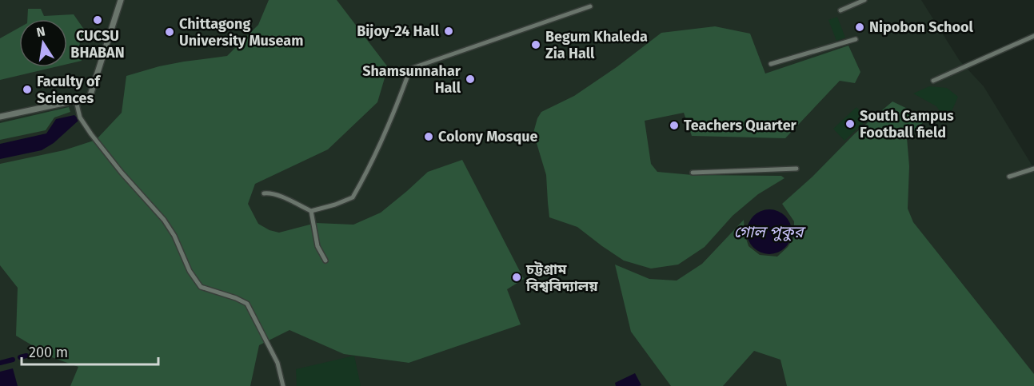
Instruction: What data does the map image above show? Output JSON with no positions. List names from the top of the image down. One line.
{"water":["গোল পুকুর"],"places":["CUCSU BHABAN","Nipobon School","Bijoy-24 Hall","Chittagong University Museam","Begum Khaleda Zia Hall","Shamsunnahar Hall","Faculty of Sciences","South Campus Football field","Teachers Quarter","Colony Mosque","চট্টগ্রাম বিশ্ববিদ্যালয়"],"scale_bar":"200 m","north":"top"}
